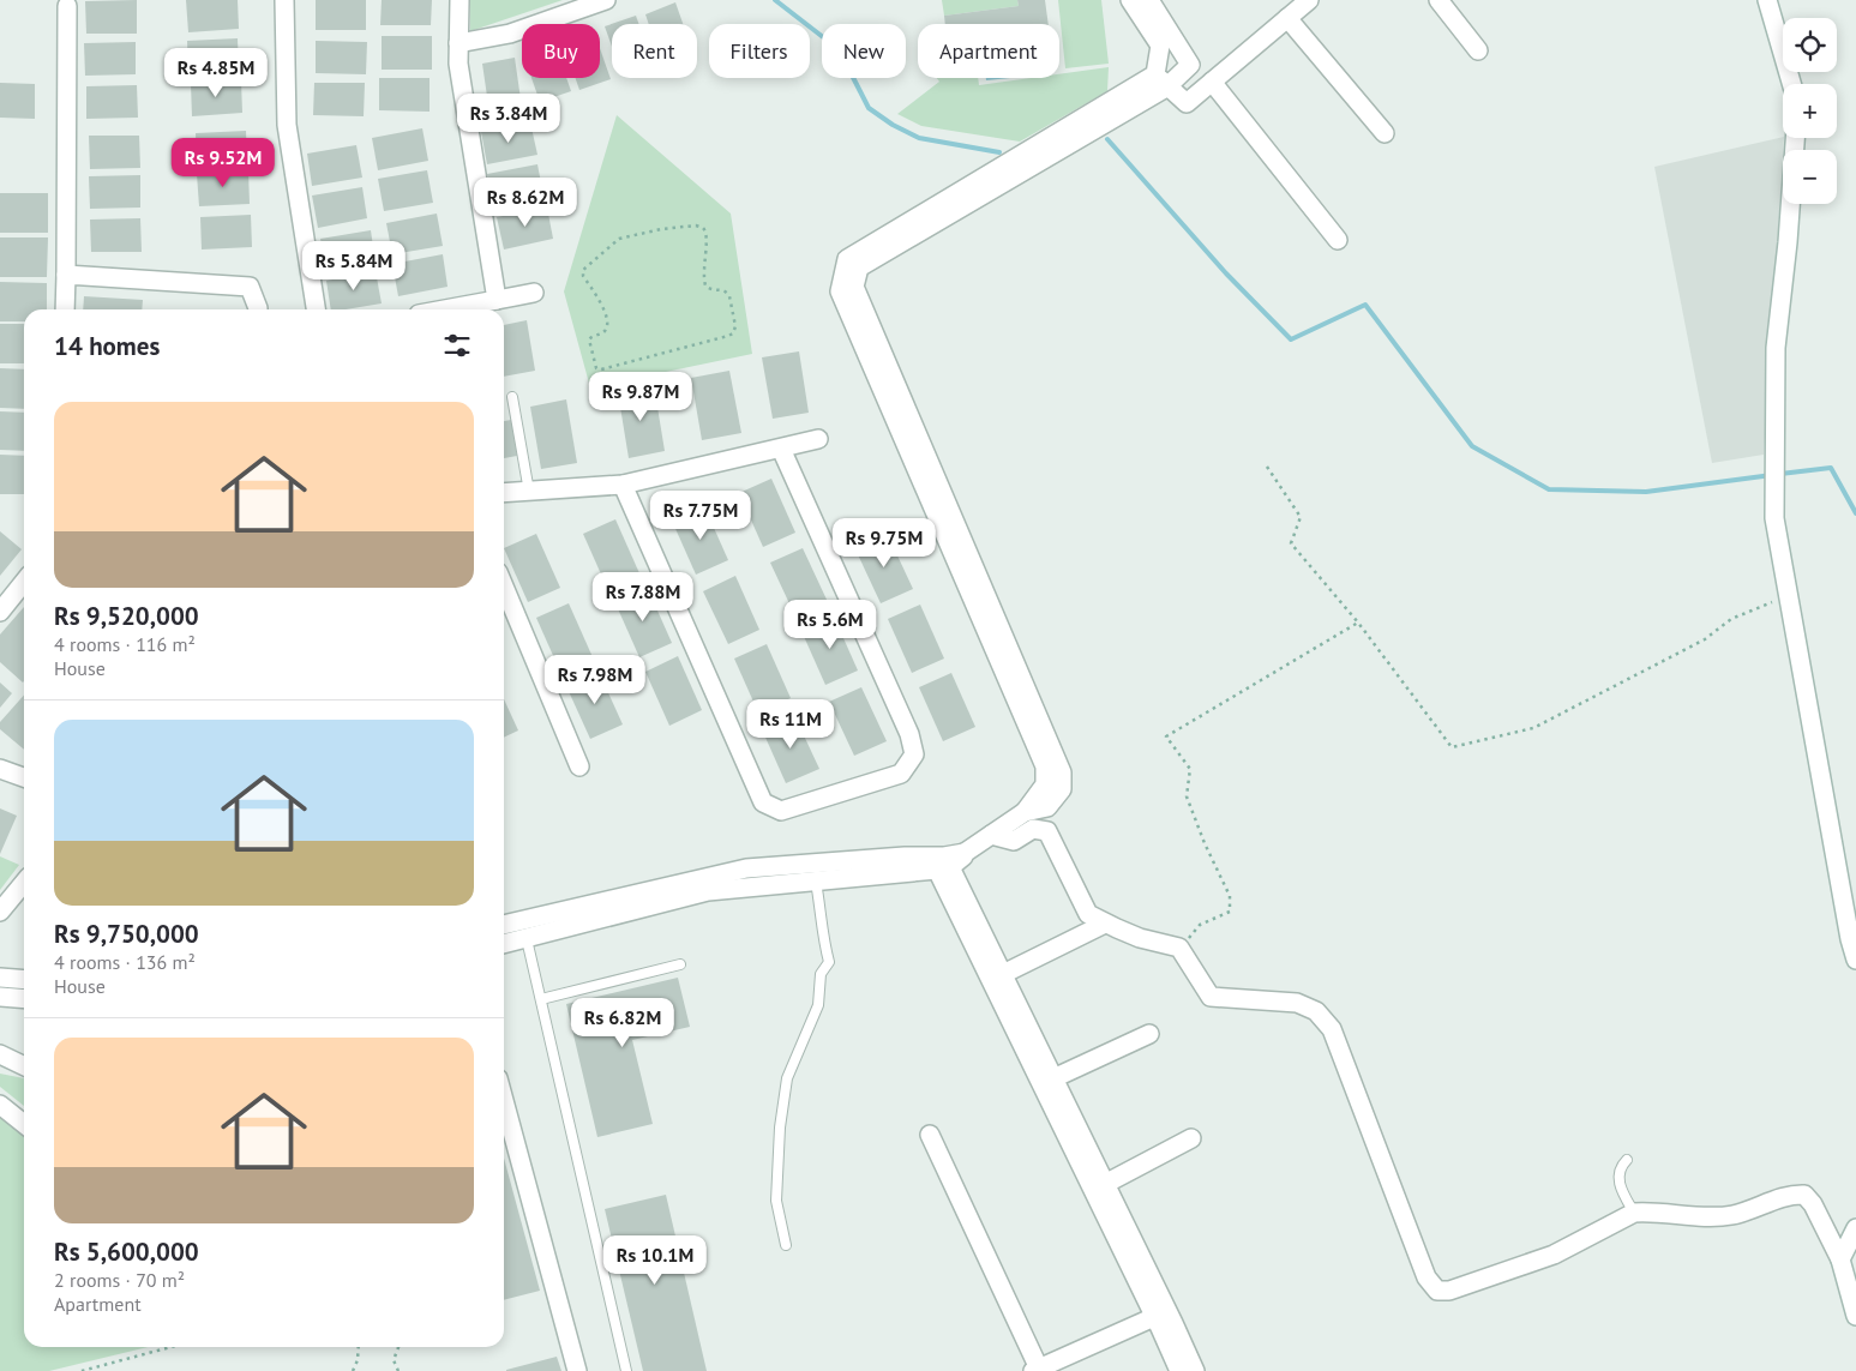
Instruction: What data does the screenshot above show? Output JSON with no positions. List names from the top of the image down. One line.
{"page":{"map_buttons":["+","−"],"chip":["Buy","Rent","Filters","New","Apartment"],"price":["Rs 4.85M","Rs 3.84M","Rs 9.52M","Rs 8.62M","Rs 5.84M","Rs 9.87M","Rs 7.75M","Rs 9.75M","Rs 7.88M","Rs 5.6M","Rs 7.98M","Rs 11M","Rs 6.82M","Rs 10.1M"],"heading":"14 homes","list":[{"name":"Rs 9,520,000","note":"4 rooms · 116 m² · House"},{"name":"Rs 9,750,000","note":"4 rooms · 136 m² · House"},{"name":"Rs 5,600,000","note":"2 rooms · 70 m² · Apartment"}]}}
